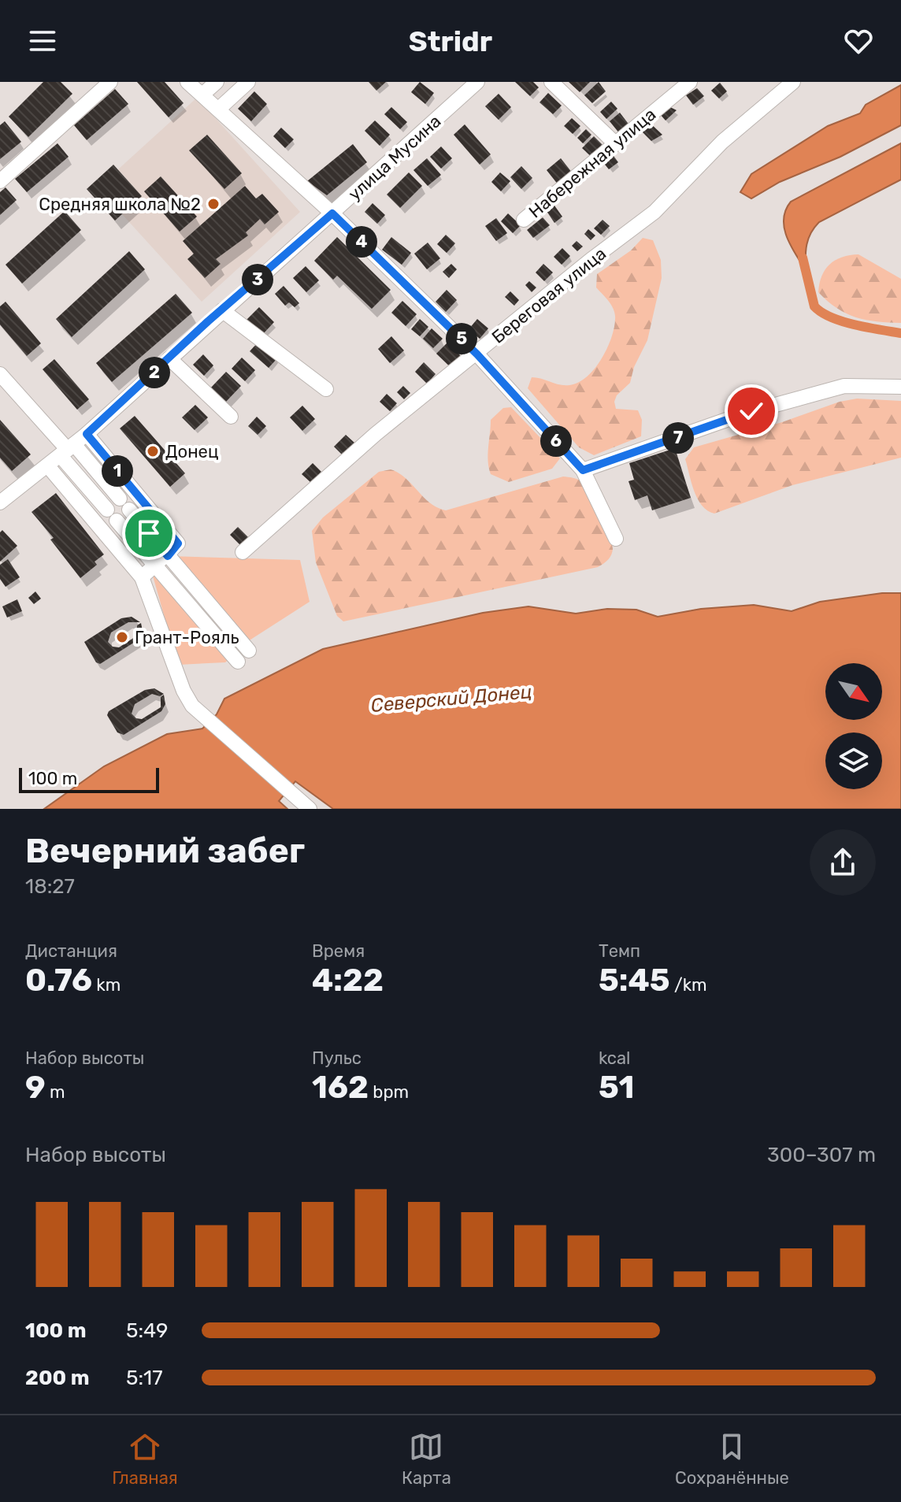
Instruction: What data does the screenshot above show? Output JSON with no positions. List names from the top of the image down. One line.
{"streets":{"street":["улица Мусина","Набережная улица","Береговая улица"]},"water":["Северский Донец"],"places":["Средняя школа №2","Донец","Грант-Рояль"],"scale_bar":"100 m","north":"bottom right","page":{"header":"Stridr","pins":["4","3","5","2","7","6","1"],"scale":"100 m","heading":["Вечерний забег","18:27"],"stats":[["Дистанция","0.76 km"],["Время","4:22"],["Темп","5:45 /km"],["Набор высоты","9 m"],["Пульс","162 bpm"],["kcal","51"]],"chart":["Набор высоты","300–307 m"],"list":[{"name":"100 m","note":"5:49"},{"name":"200 m","note":"5:17"}],"tabs":["Главная","Карта","Сохранённые"]}}
